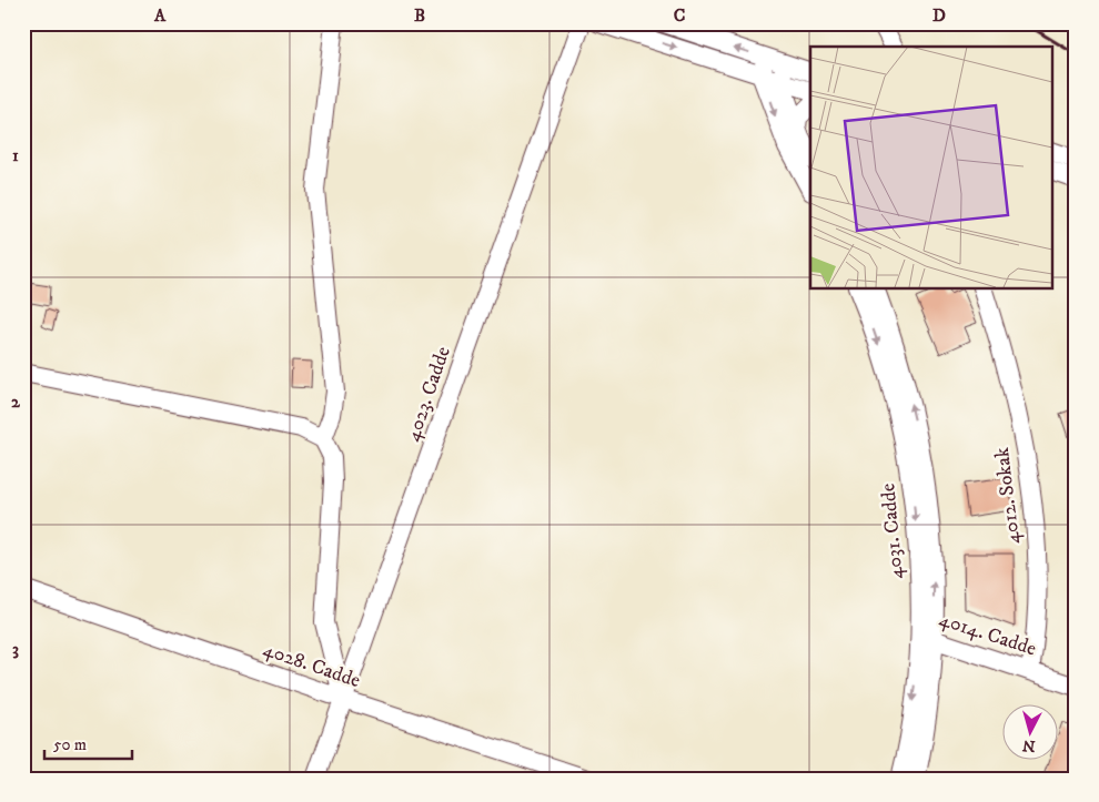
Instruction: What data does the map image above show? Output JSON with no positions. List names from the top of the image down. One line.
{"streets":{"street":["4023. Cadde","4012. Sokak","4031. Cadde","4014. Cadde","4028. Cadde"]},"crossings":[["4023. Cadde","4028. Cadde"],["4012. Sokak","4014. Cadde"],["4031. Cadde","4014. Cadde"]],"scale_bar":"50 m","north":"bottom","grid":{"columns":["A","B","C","D"],"rows":["1","2","3"]}}
